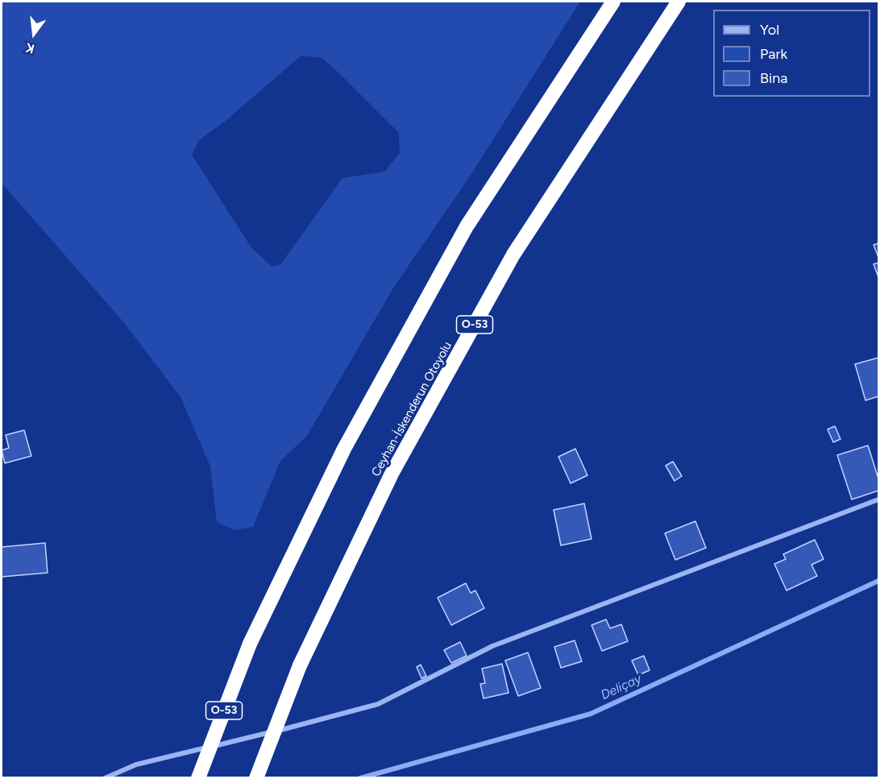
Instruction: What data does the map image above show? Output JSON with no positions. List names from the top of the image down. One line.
{"streets":{"highway":["O-53","Ceyhan-İskenderun Otoyolu"]},"water":["Deliçay"],"legend":["Yol","Park","Bina"],"north":"bottom"}
